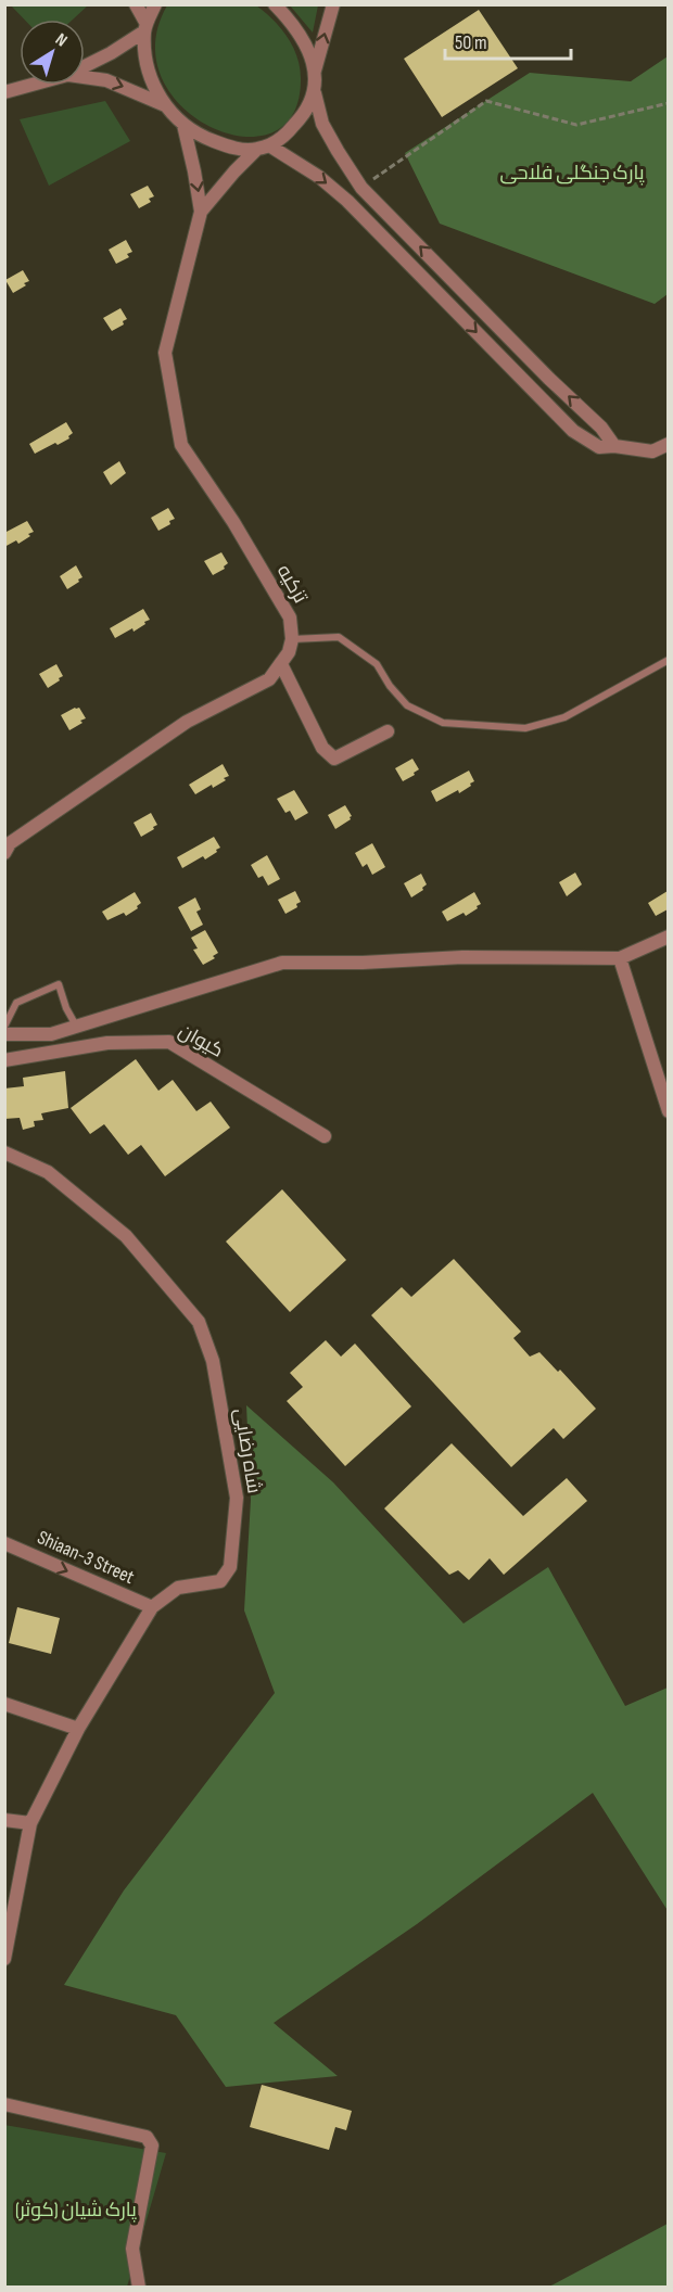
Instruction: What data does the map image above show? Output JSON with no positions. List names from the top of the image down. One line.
{"streets":{"street":["تزکیه","کیوان","شاه رضایی","Shiaan-3 Street"]},"crossings":[["شاه رضایی","Shiaan-3 Street"]],"one_way":["Shiaan-3 Street"],"parks":["پارک جنگلی فلاحی","پارک شیان (کوثر)"],"scale_bar":"50 m","north":"top right"}
